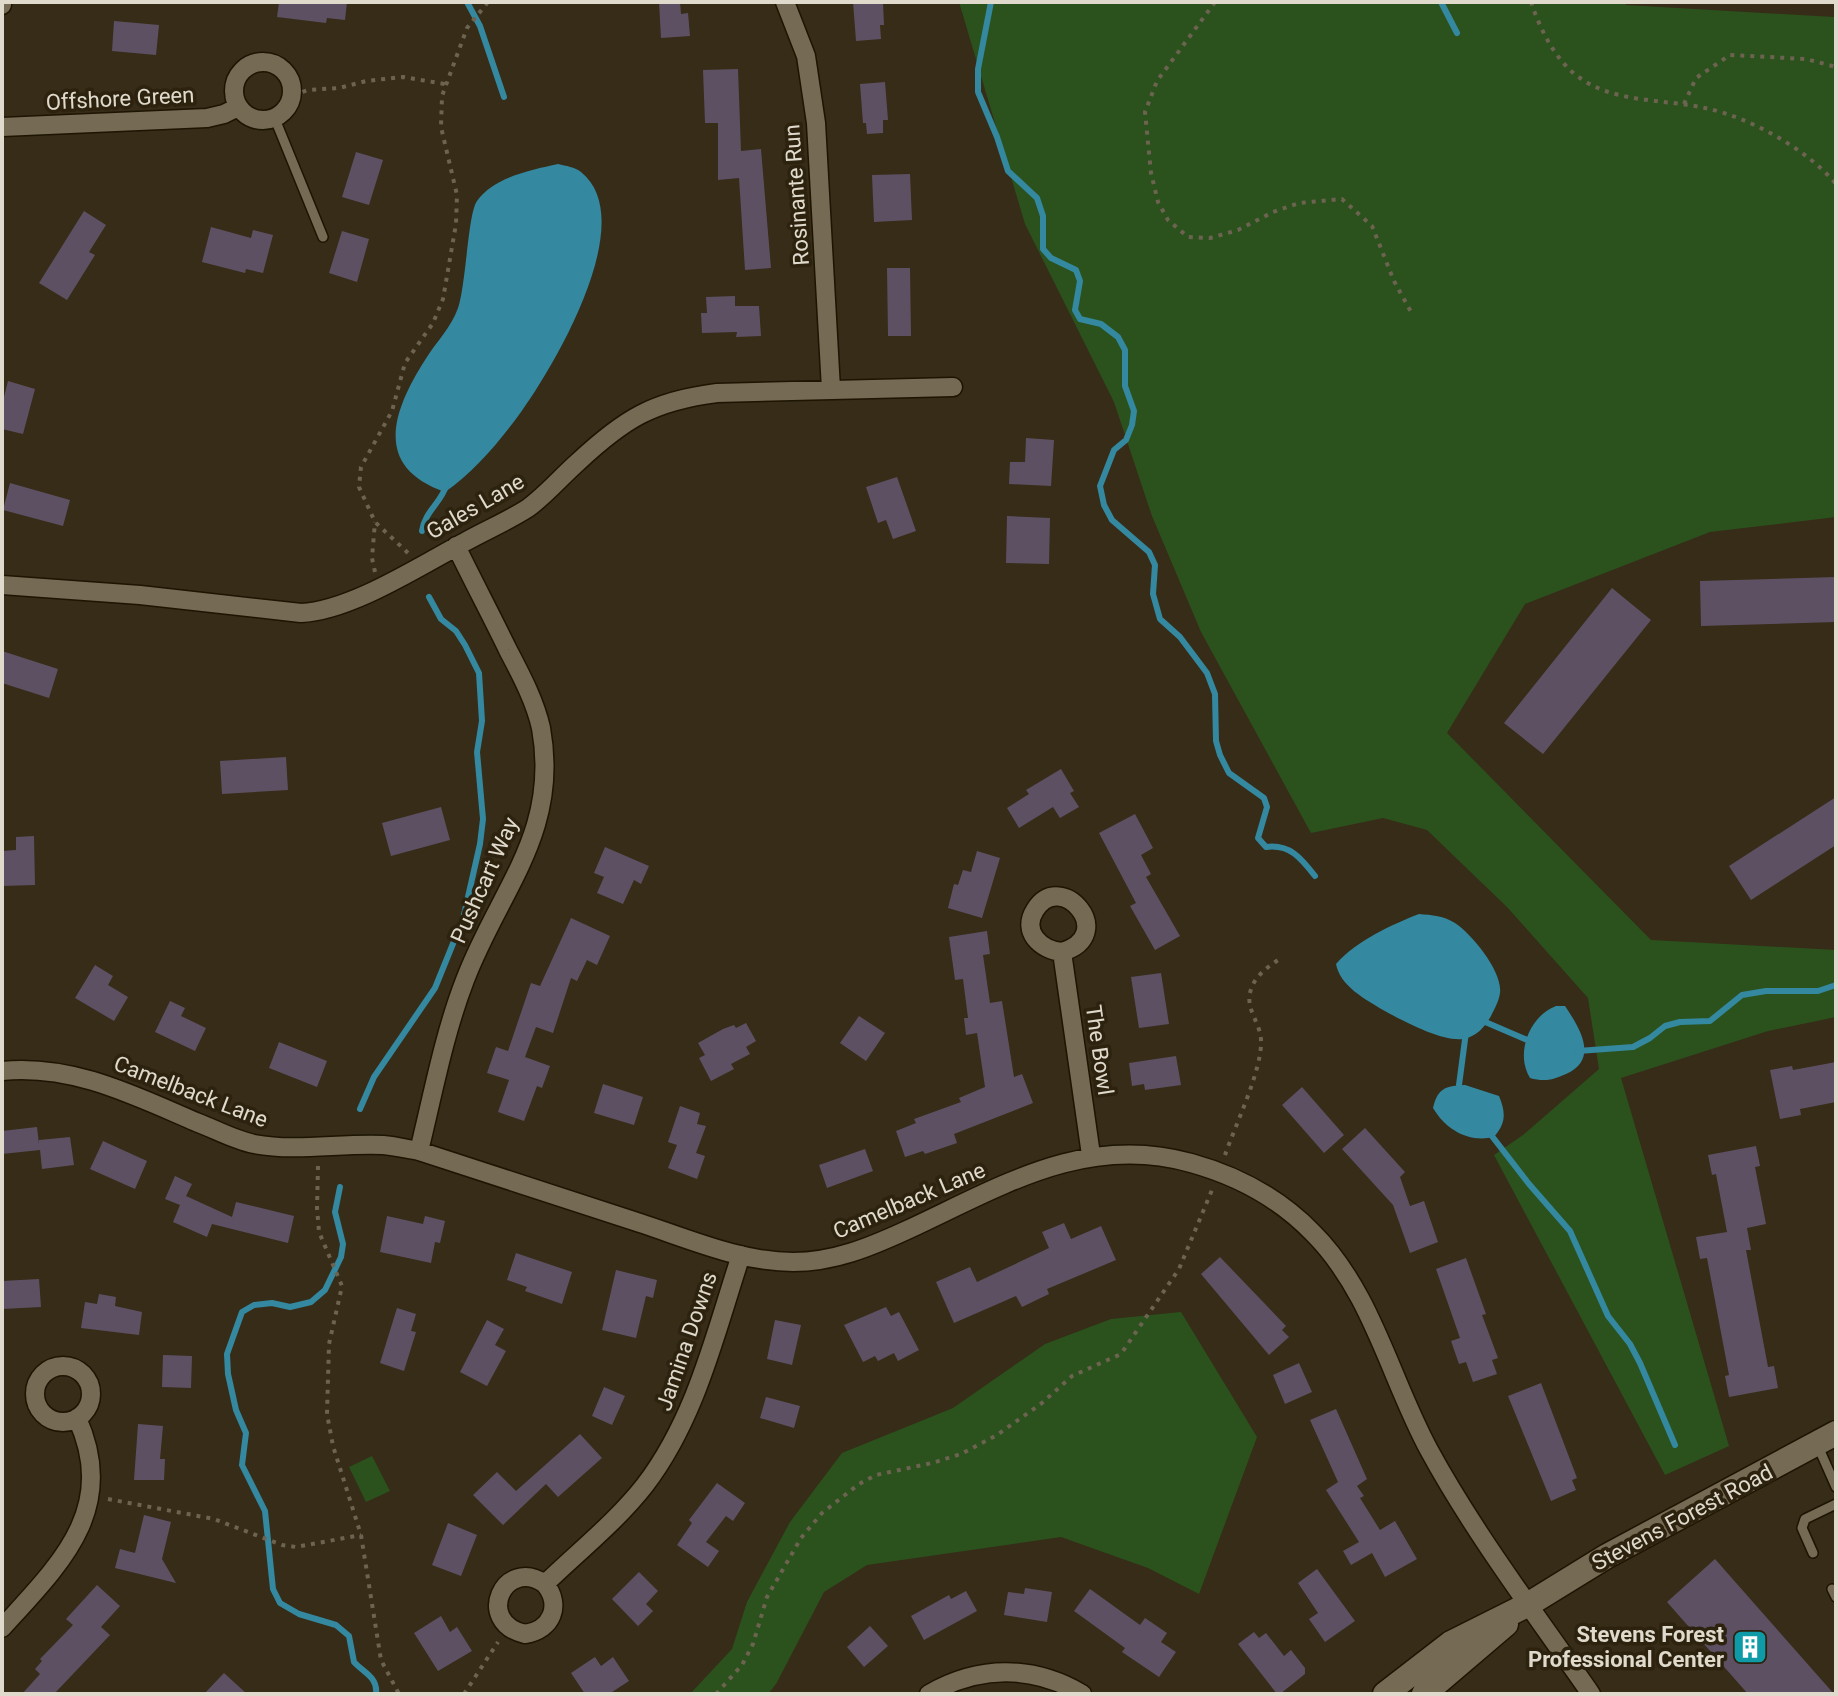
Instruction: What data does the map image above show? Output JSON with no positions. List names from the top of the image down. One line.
{"streets":{"street":["Offshore Green","Rosinante Run","Gales Lane","Pushcart Way","The Bowl","Camelback Lane","Jamina Downs","Stevens Forest Road"]},"crossings":[["Rosinante Run","Gales Lane"],["Gales Lane","Pushcart Way"],["Pushcart Way","Camelback Lane"],["The Bowl","Camelback Lane"],["Camelback Lane","Jamina Downs"],["Camelback Lane","Stevens Forest Road"]],"places":{"building":["Stevens Forest Professional Center"]}}
